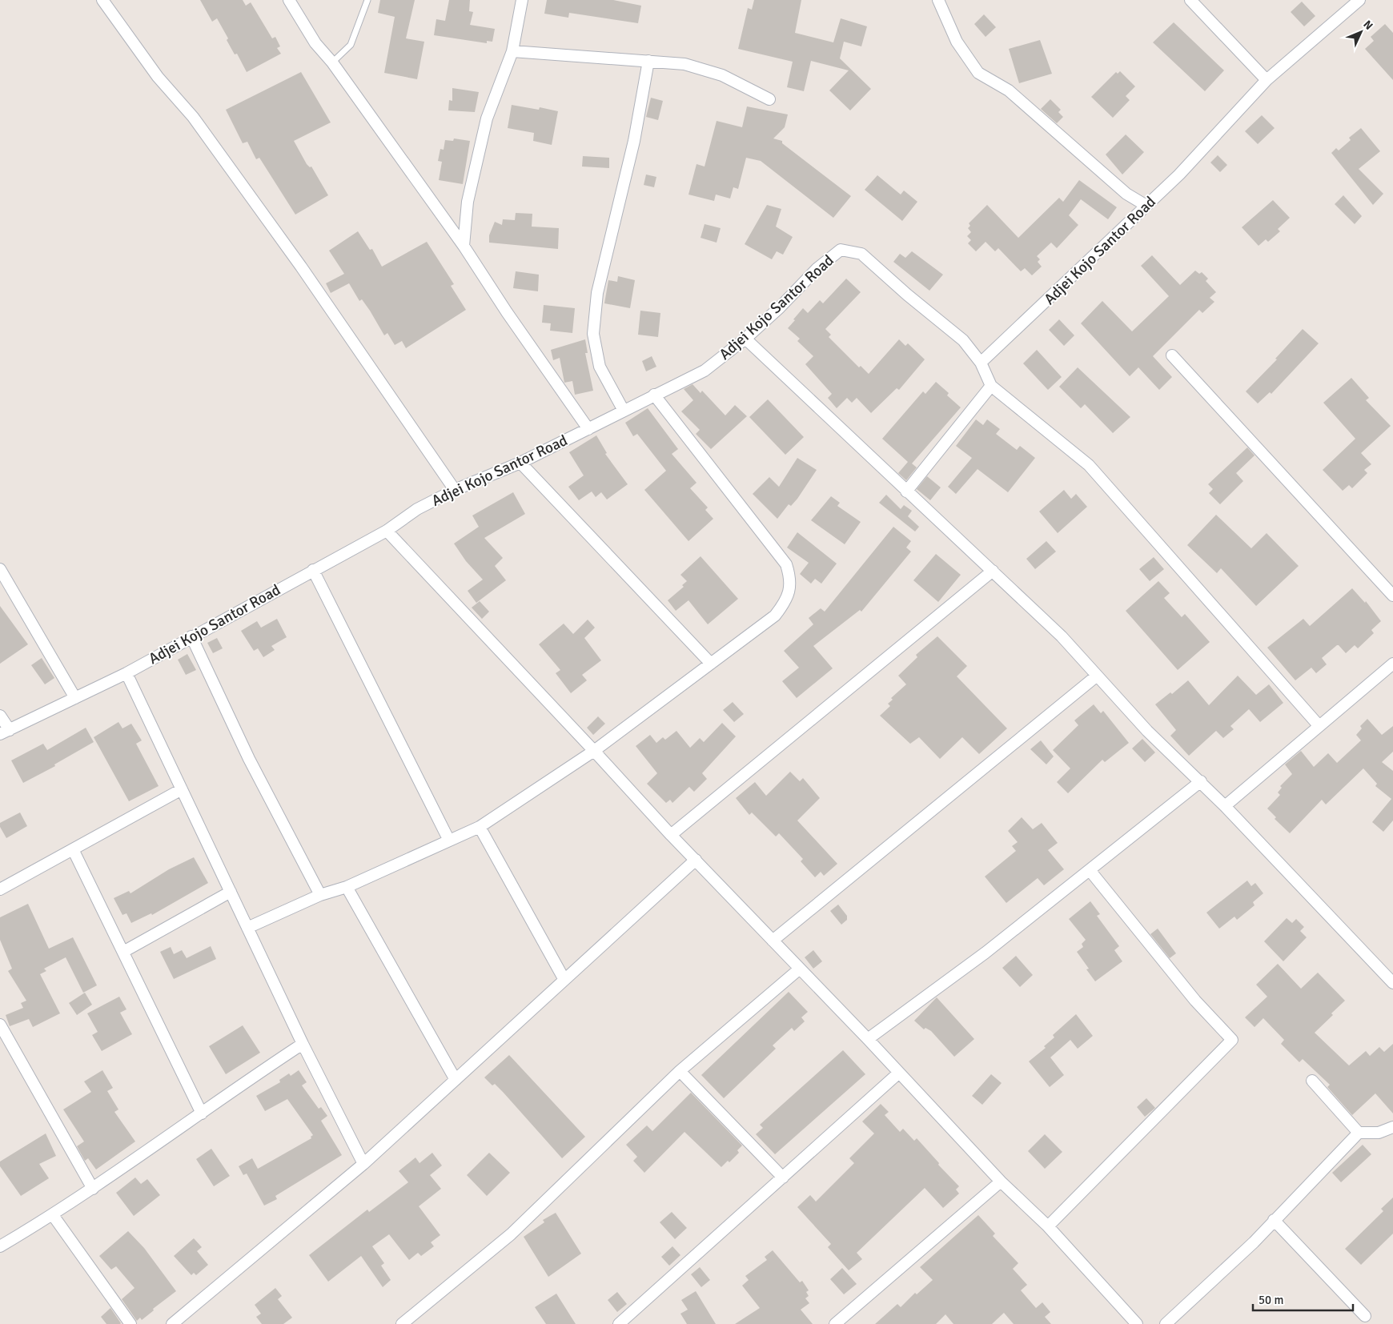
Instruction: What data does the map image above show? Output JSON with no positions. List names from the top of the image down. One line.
{"streets":{"street":["Adjei Kojo Santor Road"]},"scale_bar":"50 m","north":"top right"}
